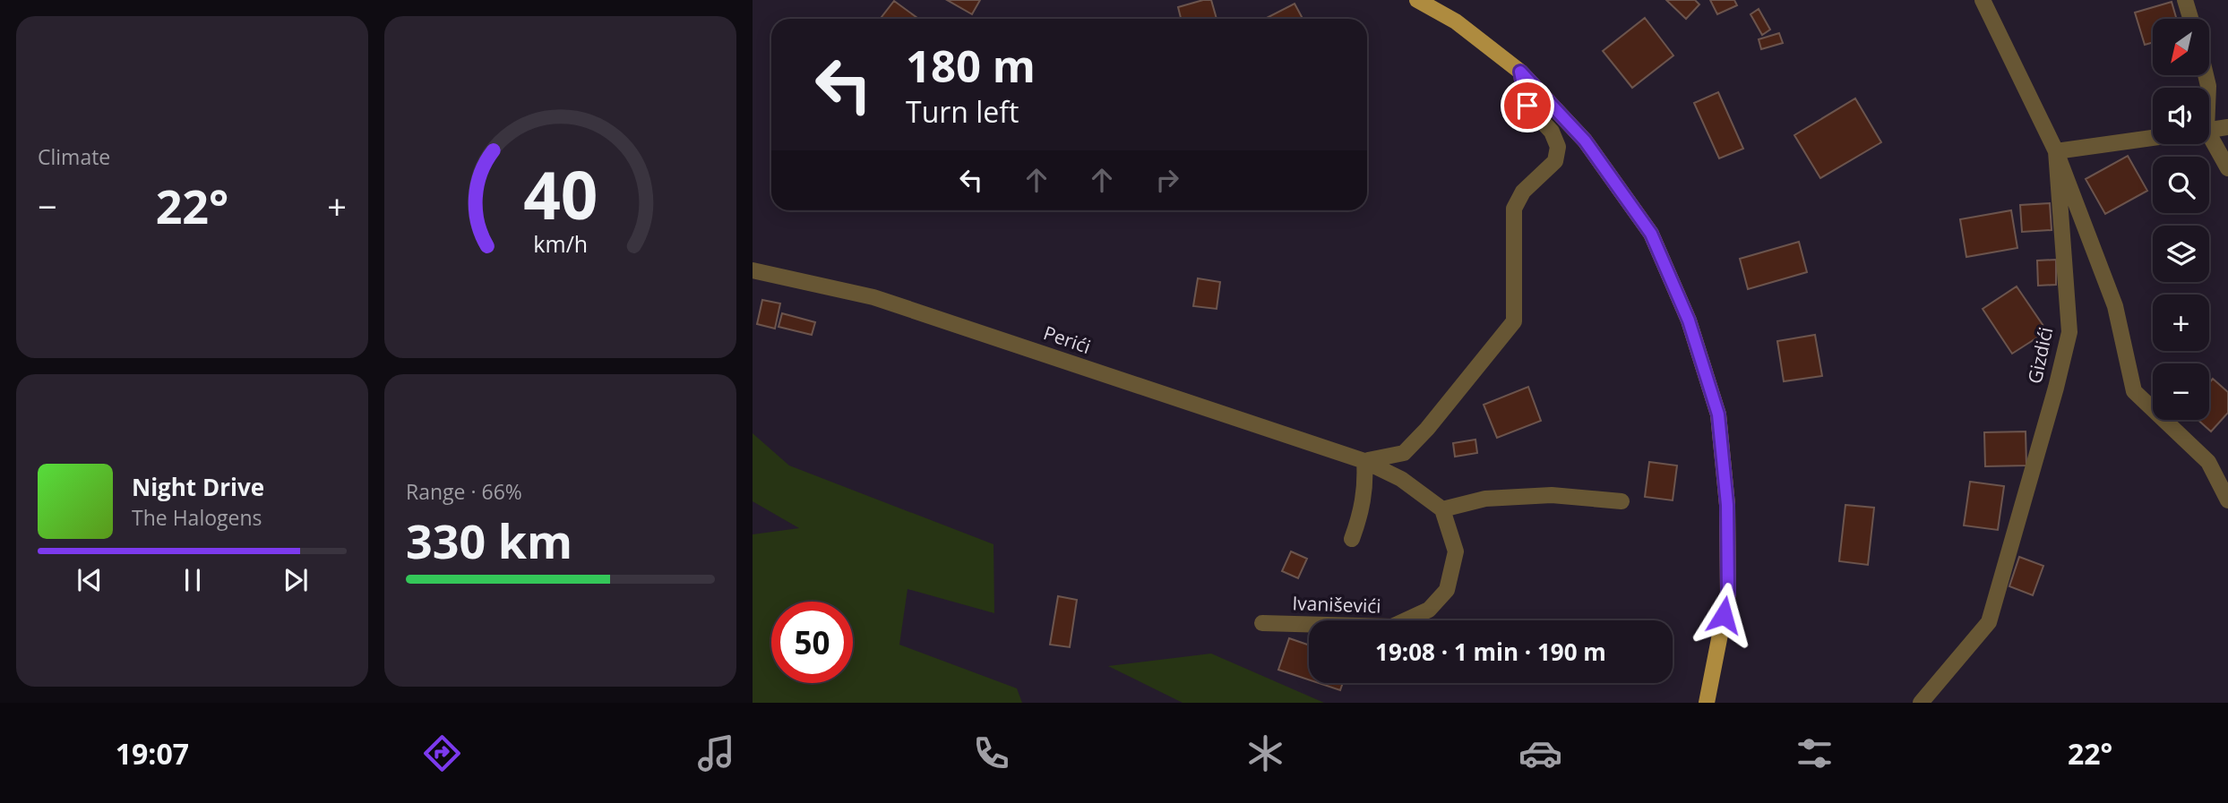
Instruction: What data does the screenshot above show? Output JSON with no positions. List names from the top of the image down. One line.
{"streets":{"street":["Perići","Gizdići","Ivaniševići"]},"north":"bottom left","page":{"tile":["Climate",["Range · 66%","330 km"]],"map_buttons":["+","−"],"turn":["180 m","Turn left"],"heat":["−","22°","+"],"song":["Night Drive","The Halogens"],"limit":"50","trip":"19:08 · 1 min · 190 m","tabs":["19:07","22°"],"gauge":["40","km/h"]}}
